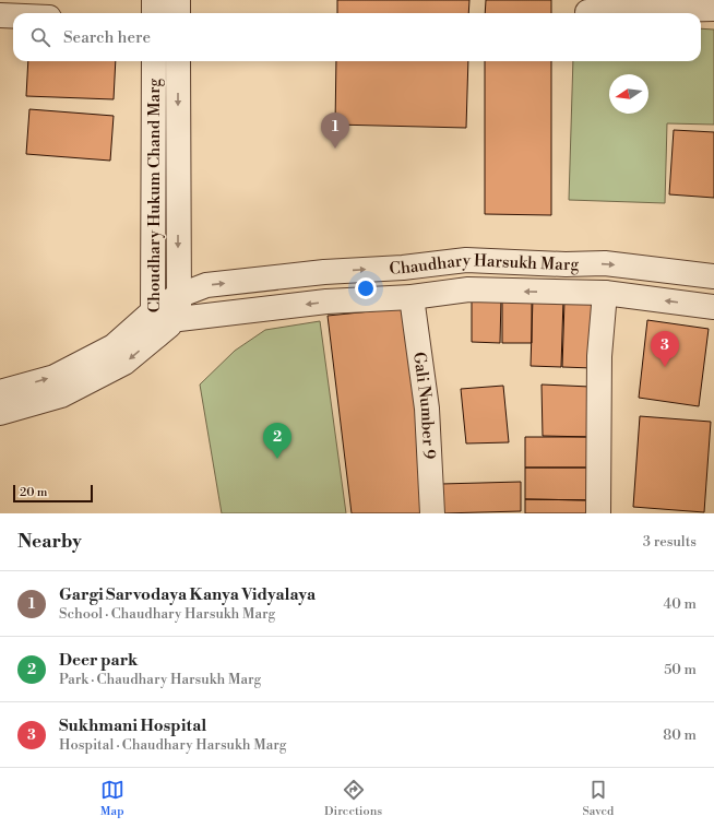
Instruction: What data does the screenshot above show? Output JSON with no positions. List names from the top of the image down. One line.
{"streets":{"street":["Choudhary Hukum Chand Marg","Chaudhary Harsukh Marg","Gali Number 9"]},"crossings":[["Choudhary Hukum Chand Marg","Chaudhary Harsukh Marg"],["Chaudhary Harsukh Marg","Gali Number 9"]],"scale_bar":"20 m","north":"left","page":{"search":"Search here","pins":["1","3","2"],"scale":"20 m","heading":["Nearby","3 results"],"list":[{"mark":"1","name":"Gargi Sarvodaya Kanya Vidyalaya","note":"School · Chaudhary Harsukh Marg","value":"40 m"},{"mark":"2","name":"Deer park","note":"Park · Chaudhary Harsukh Marg","value":"50 m"},{"mark":"3","name":"Sukhmani Hospital","note":"Hospital · Chaudhary Harsukh Marg","value":"80 m"}],"nav":["Map","Directions","Saved"]}}
